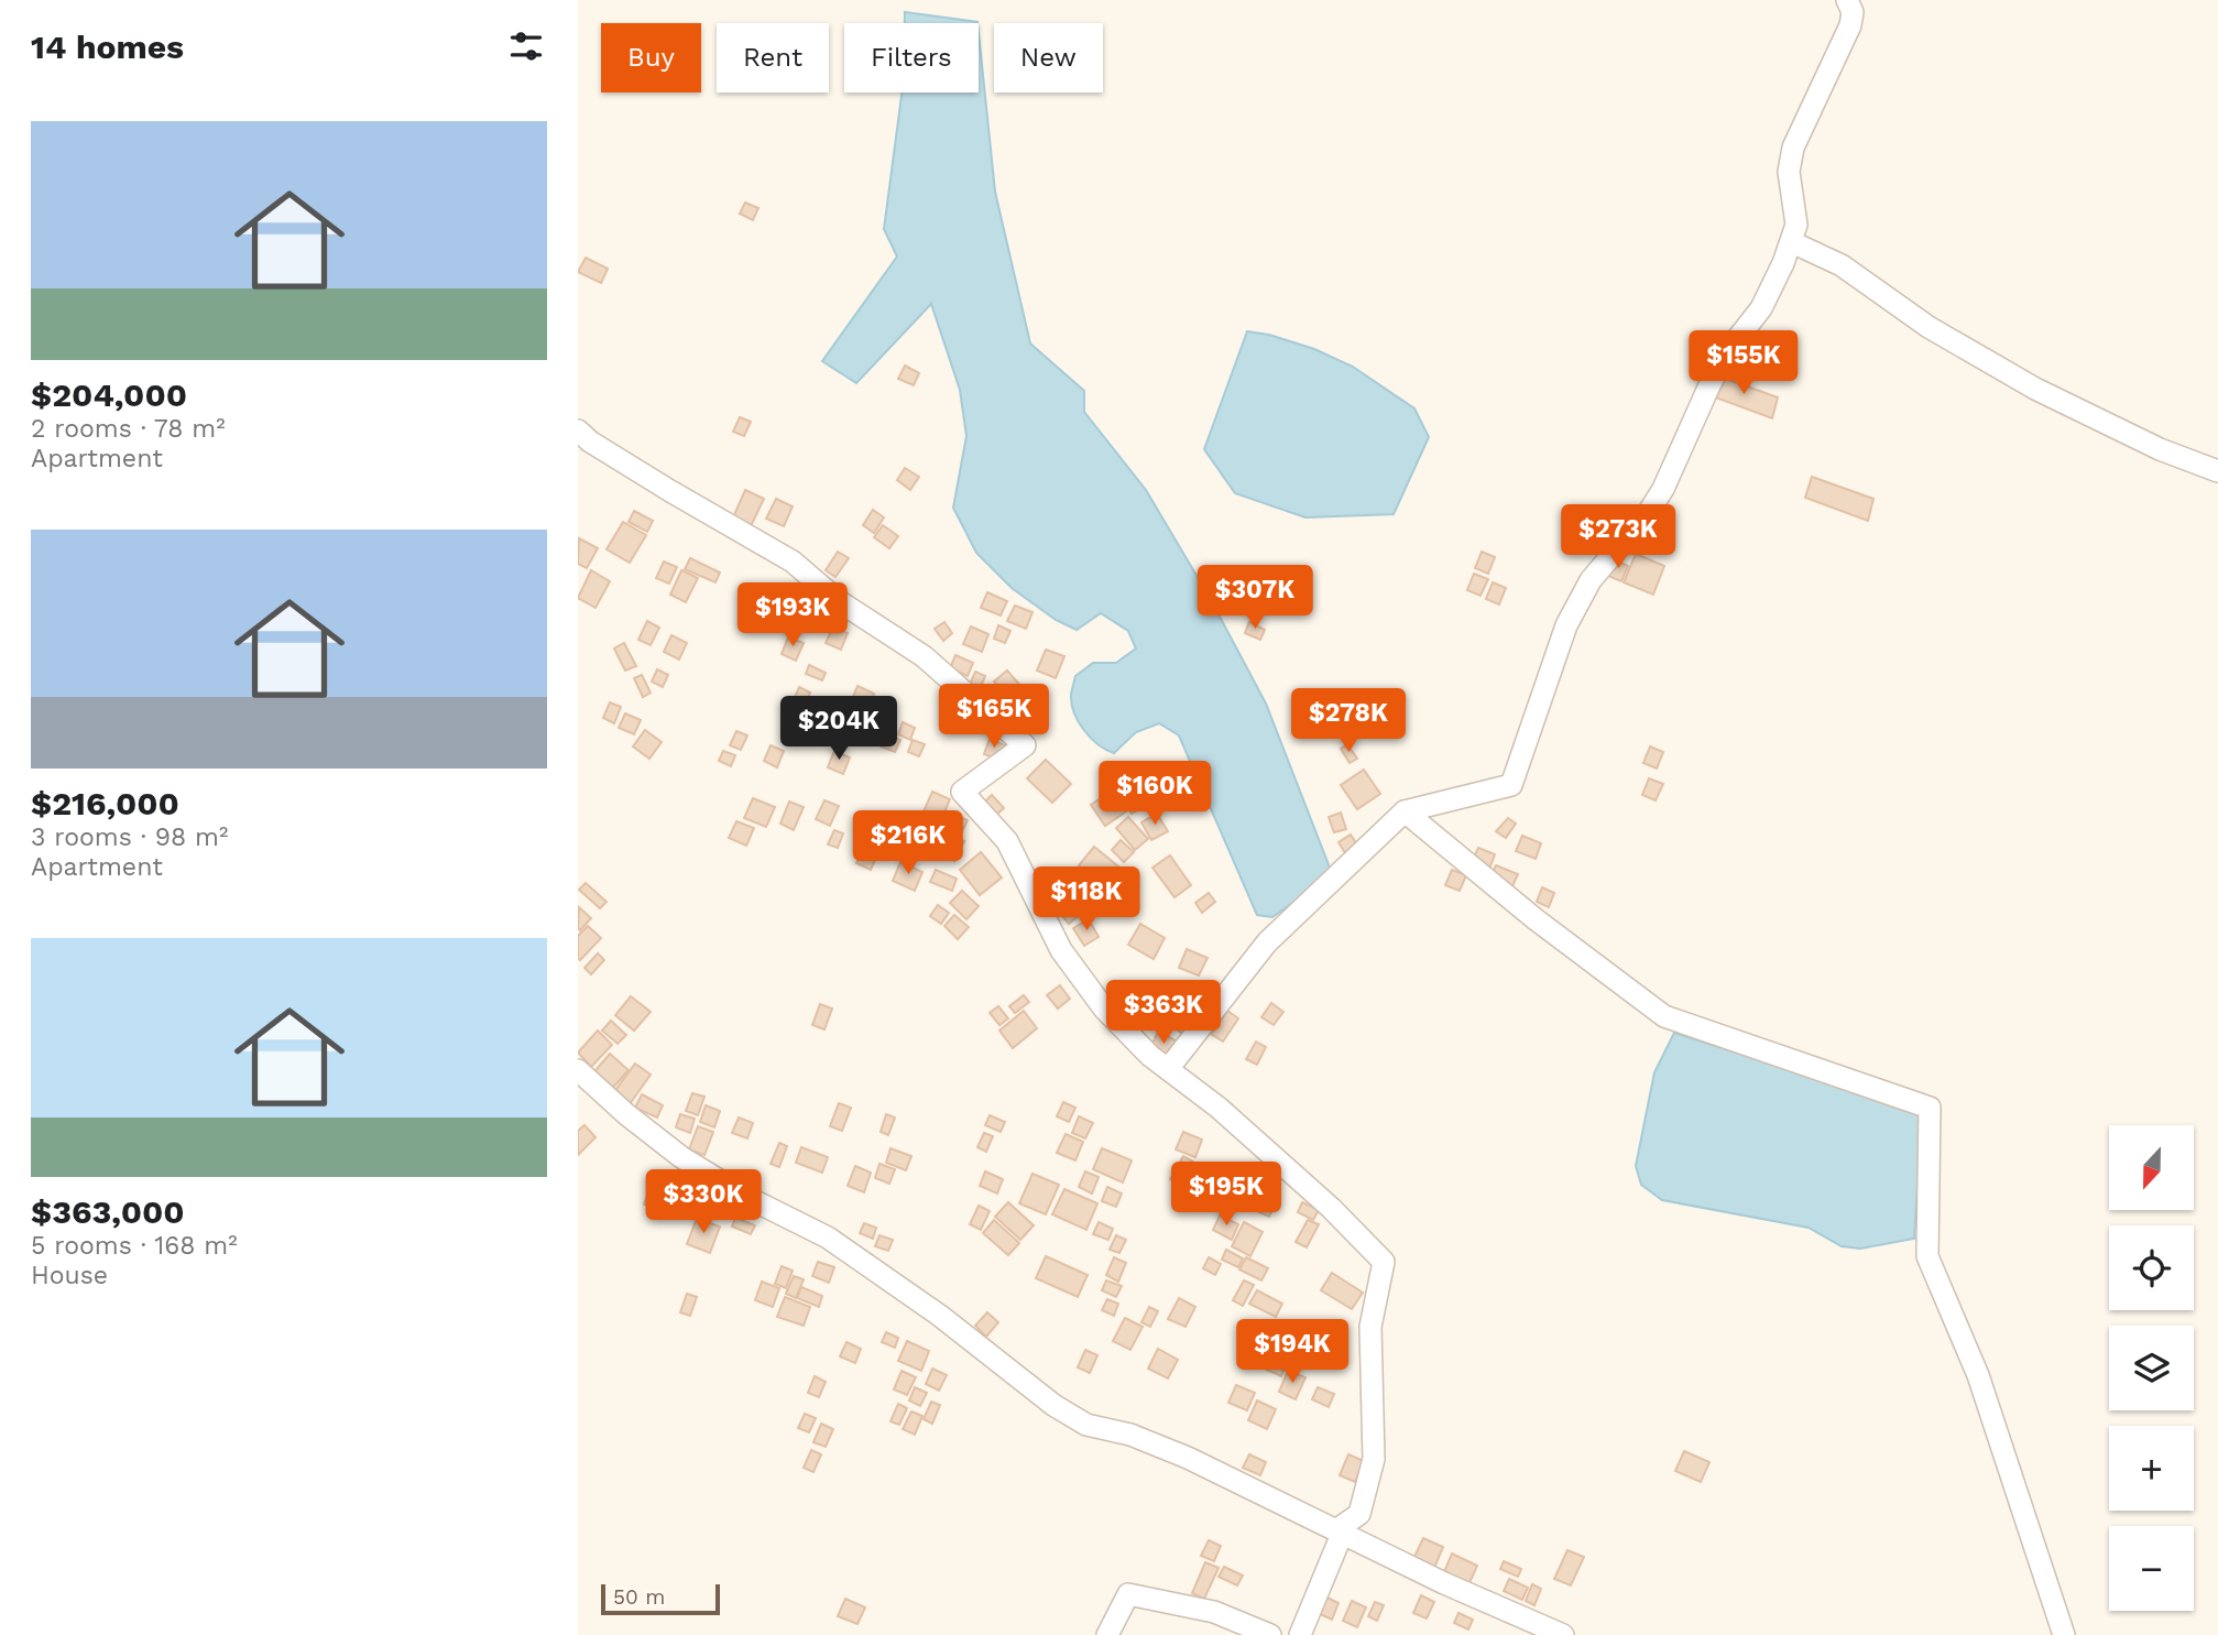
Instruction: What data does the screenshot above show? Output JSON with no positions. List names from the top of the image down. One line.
{"scale_bar":"50 m","north":"bottom","page":{"heading":"14 homes","chip":["Buy","Rent","Filters","New"],"list":[{"name":"$204,000","note":"2 rooms · 78 m² · Apartment"},{"name":"$216,000","note":"3 rooms · 98 m² · Apartment"},{"name":"$363,000","note":"5 rooms · 168 m² · House"}],"price":["$155K","$273K","$307K","$193K","$165K","$278K","$204K","$160K","$216K","$118K","$363K","$195K","$330K","$194K"],"map_buttons":["+","−"],"scale":"50 m"}}
